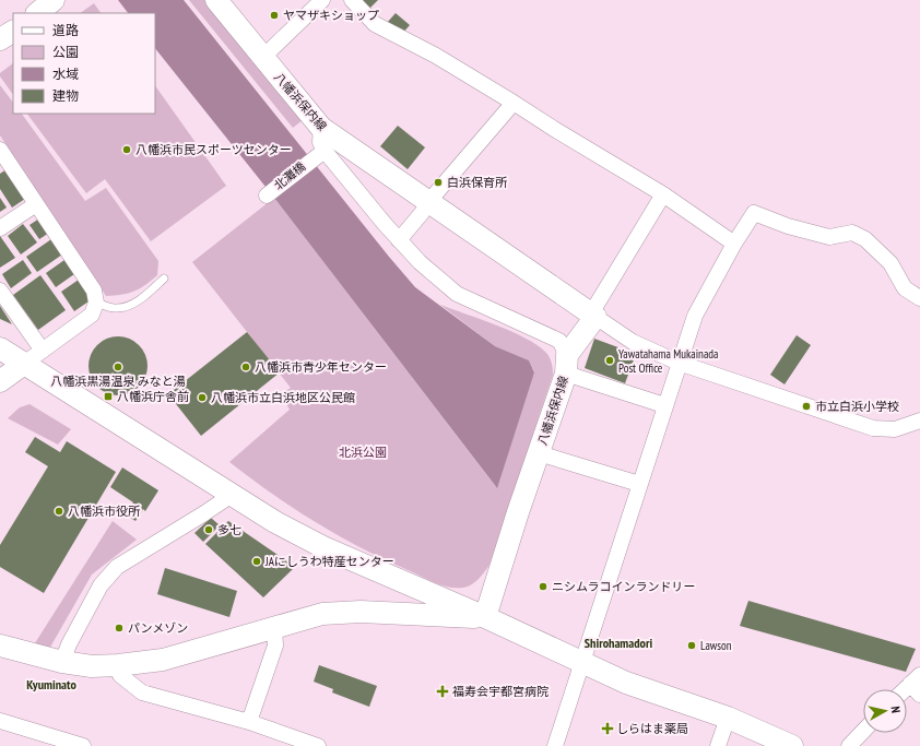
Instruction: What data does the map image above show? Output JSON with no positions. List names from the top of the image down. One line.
{"streets":{"main road":["八幡浜保内線"],"street":["北灘橋"]},"districts":["Shirohamadori","Kyuminato"],"parks":["北浜公園"],"places":{"other":["ヤマザキショップ","八幡浜市民スポーツセンター","白浜保育所","Yawatahama Mukainada Post Office","八幡浜黒湯温泉 みなと湯","八幡浜市青少年センター","八幡浜市立白浜地区公民館","市立白浜小学校","八幡浜市役所","多七","JAにしうわ特産センター","ニシムラコインランドリー","パンメゾン","Lawson"],"transit":["八幡浜庁舎前"],"health":["福寿会宇都宮病院","しらはま薬局"]},"legend":["道路","公園","水域","建物"],"north":"right"}
